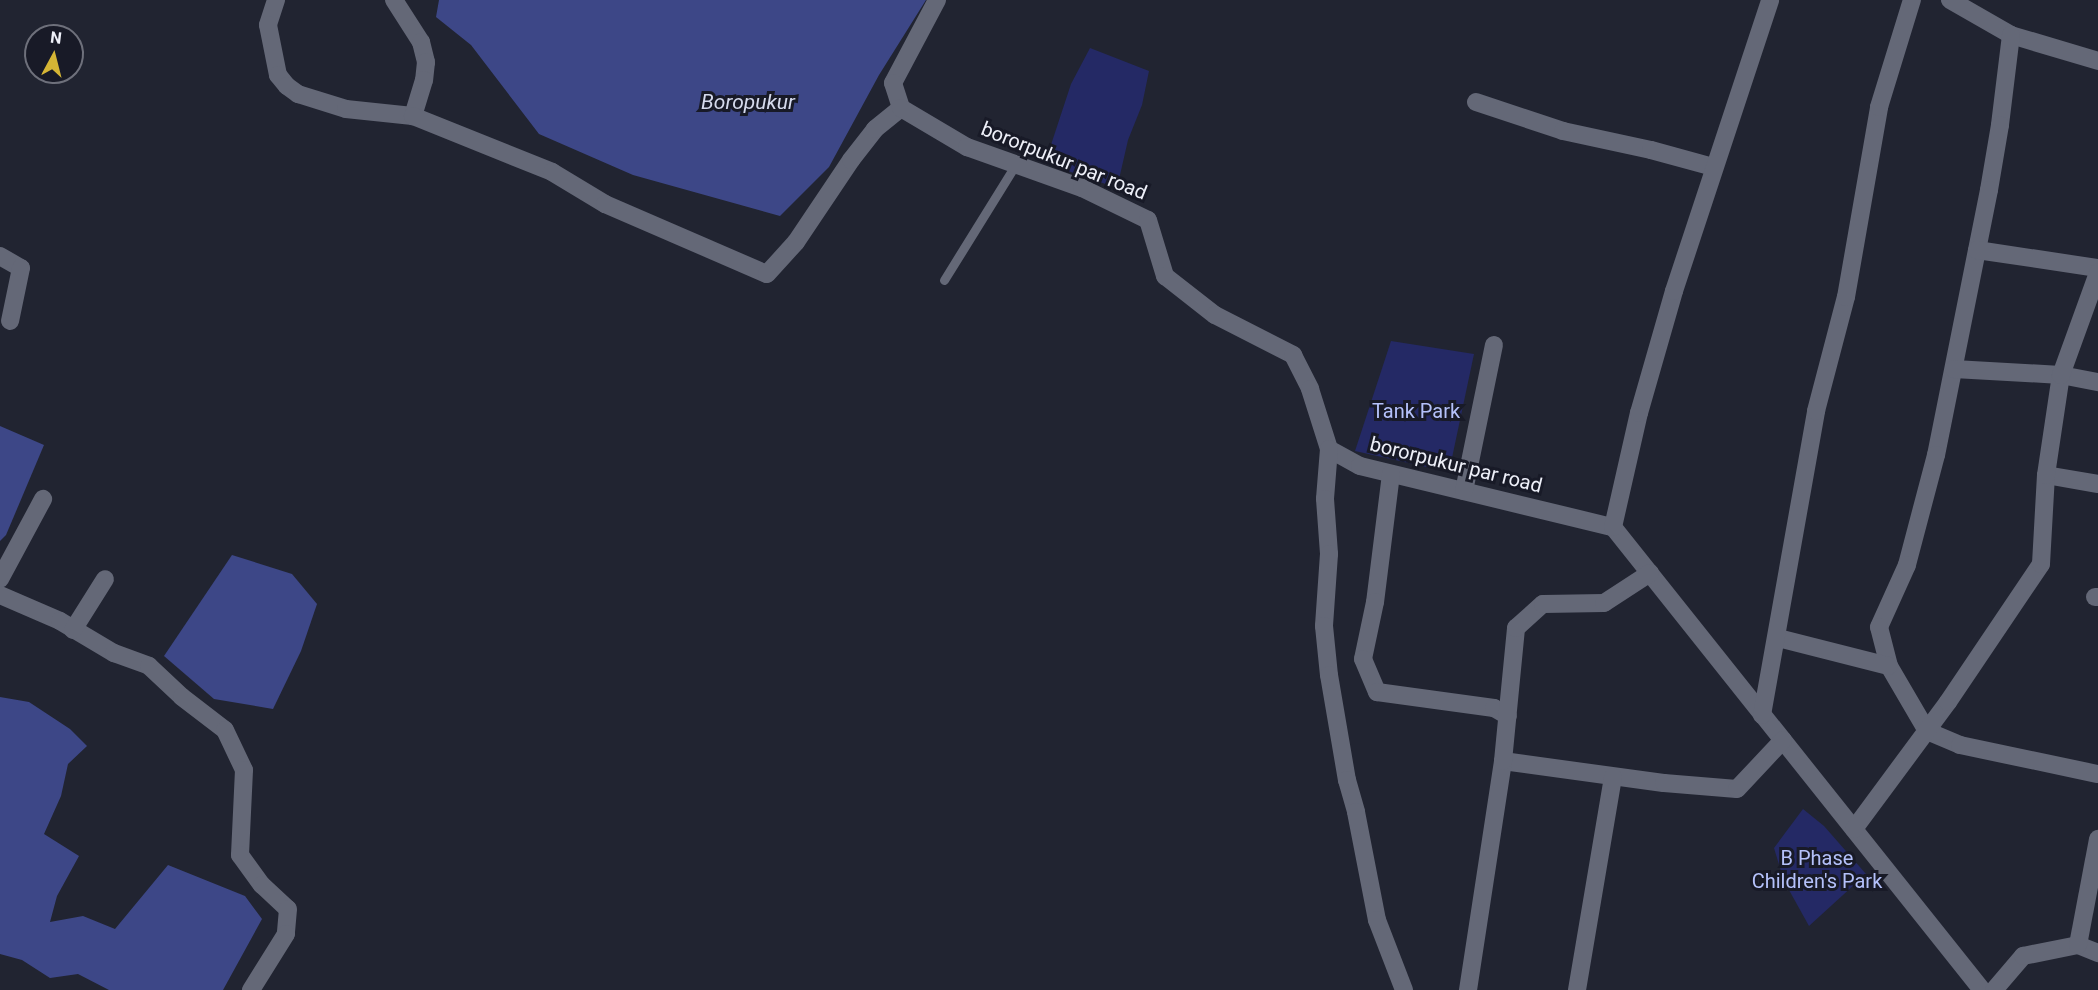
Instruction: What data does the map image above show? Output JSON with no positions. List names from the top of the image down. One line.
{"streets":{"street":["bororpukur par road"]},"water":["Boropukur"],"parks":["Tank Park","B Phase Children's Park"],"north":"top"}
